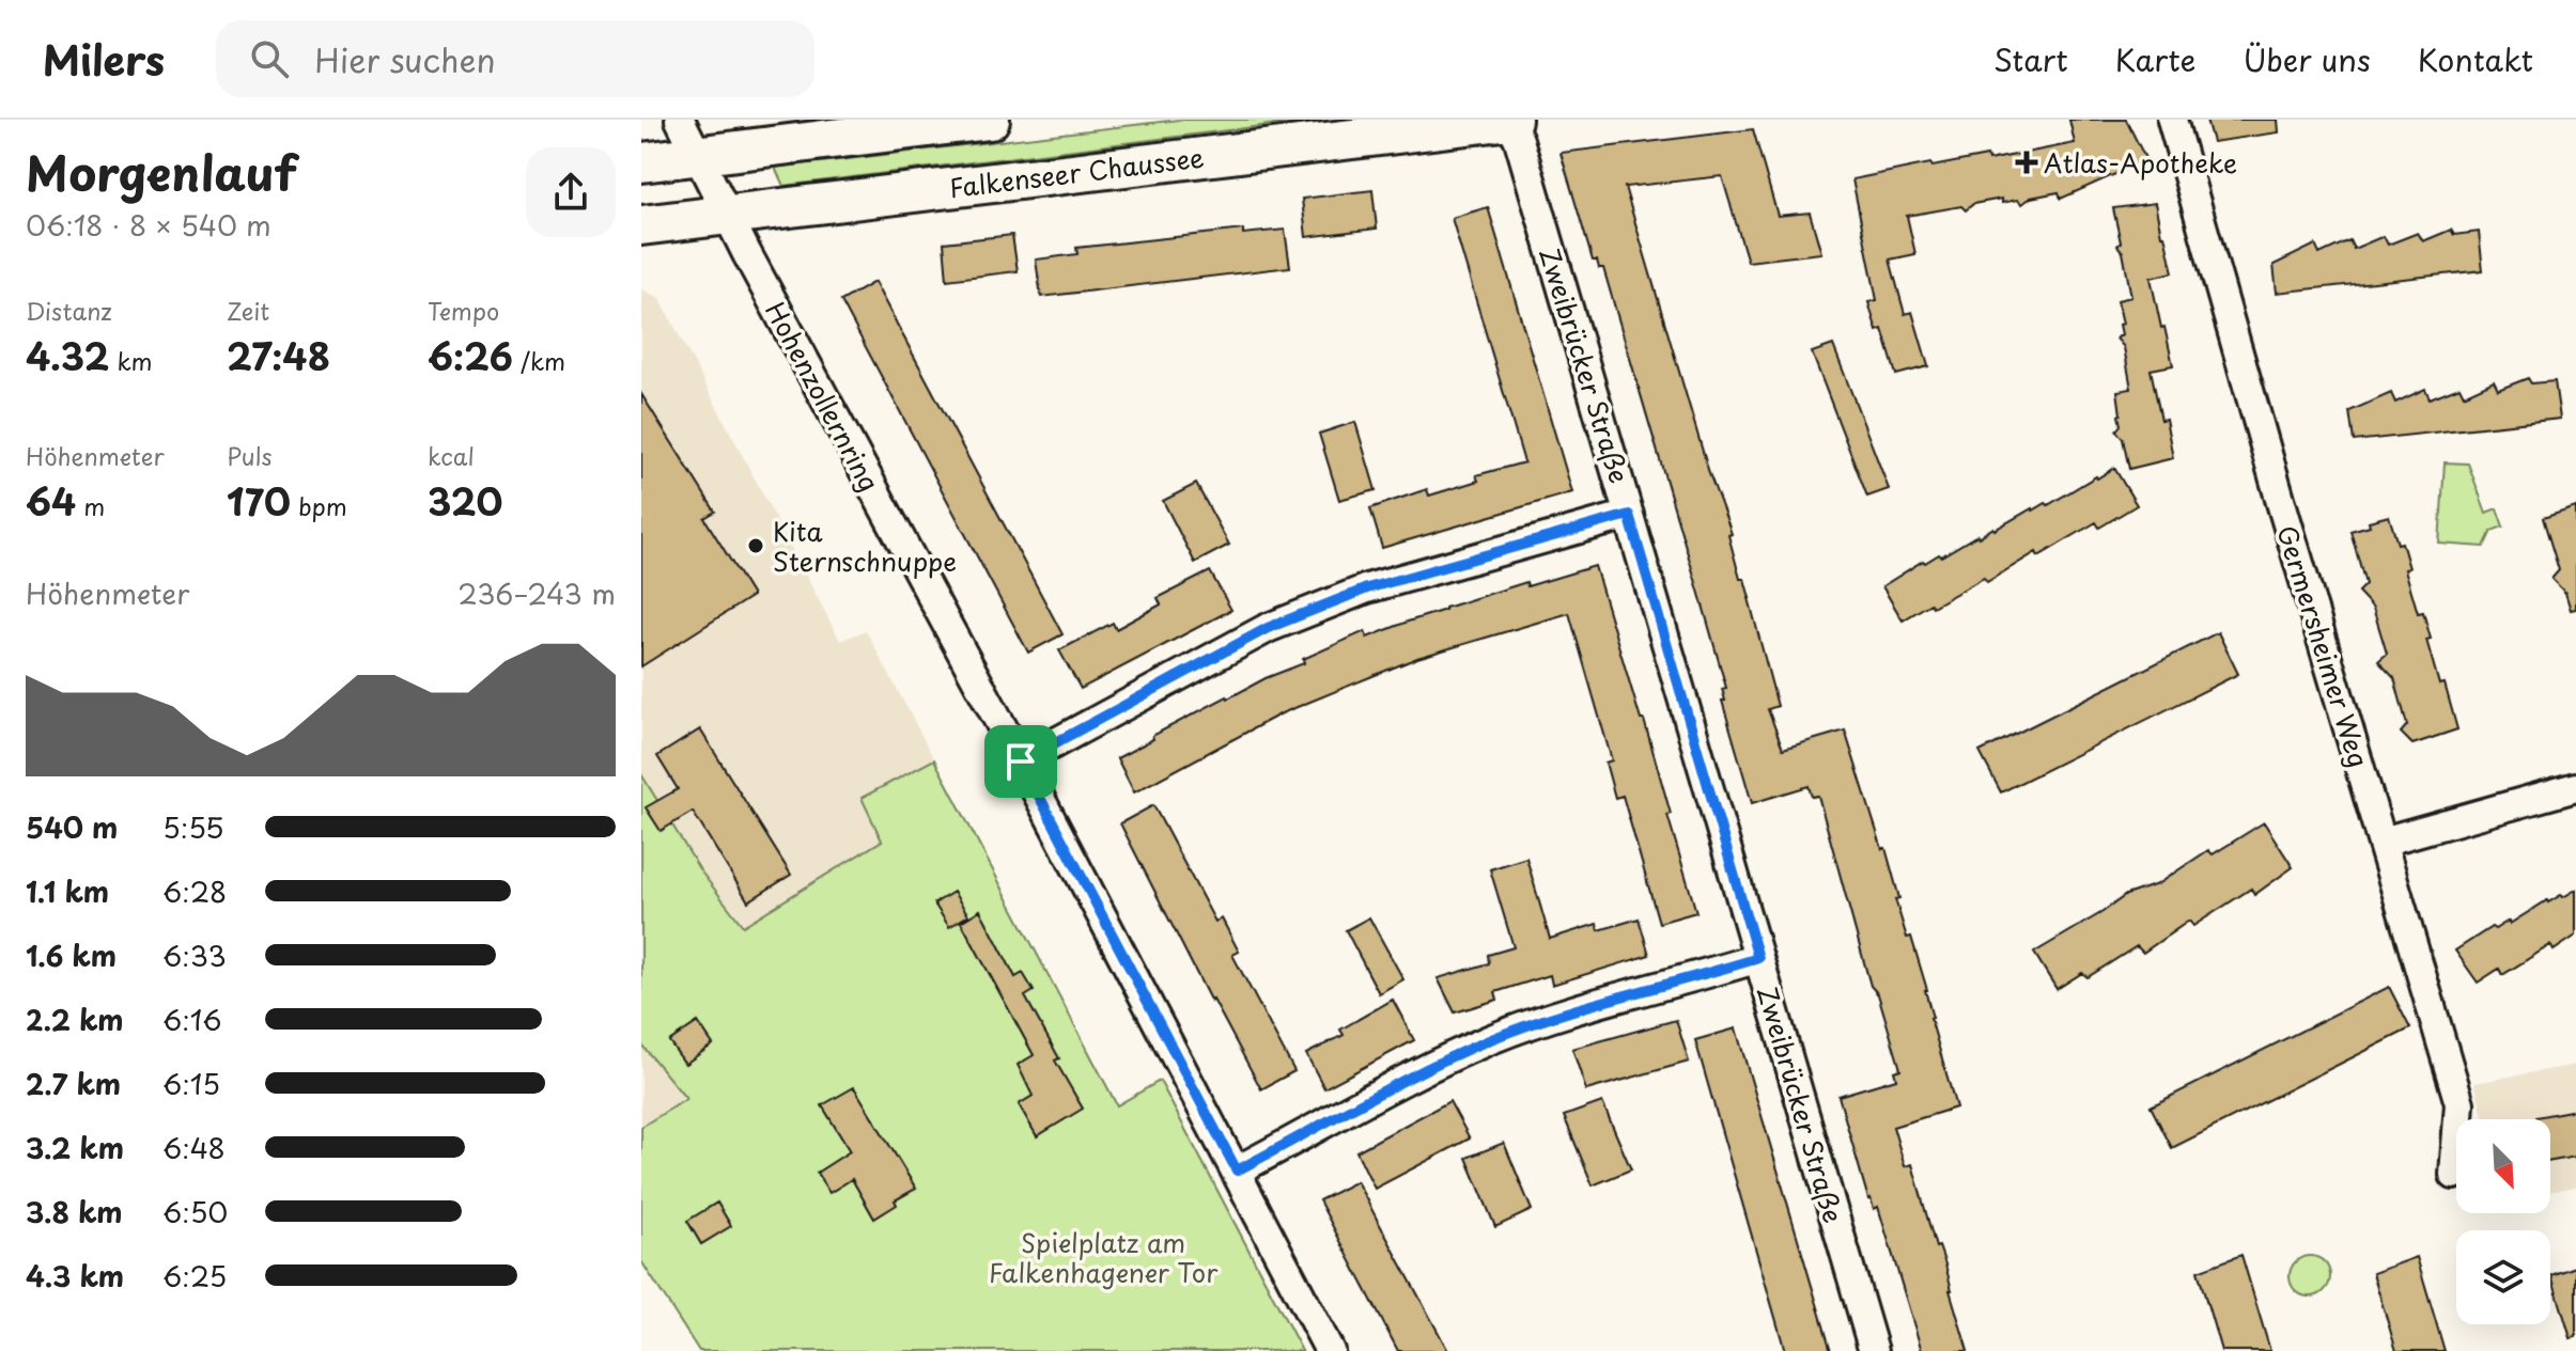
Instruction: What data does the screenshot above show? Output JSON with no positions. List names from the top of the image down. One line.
{"streets":{"main road":["Falkenseer Chaussee"],"street":["Zweibrücker Straße","Hohenzollernring","Germersheimer Weg"]},"crossings":[["Falkenseer Chaussee","Zweibrücker Straße"],["Falkenseer Chaussee","Hohenzollernring"]],"parks":["Spielplatz am Falkenhagener Tor"],"places":{"health":["Atlas-Apotheke"],"other":["Kita Sternschnuppe"]},"north":"bottom right","page":{"header":"Milers","search":"Hier suchen","nav":["Start","Karte","Über uns","Kontakt"],"heading":["Morgenlauf","06:18 · 8 × 540 m"],"stats":[["Distanz","4.32 km"],["Zeit","27:48"],["Tempo","6:26 /km"],["Höhenmeter","64 m"],["Puls","170 bpm"],["kcal","320"]],"chart":["Höhenmeter","236–243 m"],"list":[{"name":"540 m","note":"5:55"},{"name":"1.1 km","note":"6:28"},{"name":"1.6 km","note":"6:33"},{"name":"2.2 km","note":"6:16"},{"name":"2.7 km","note":"6:15"},{"name":"3.2 km","note":"6:48"},{"name":"3.8 km","note":"6:50"},{"name":"4.3 km","note":"6:25"}]}}
